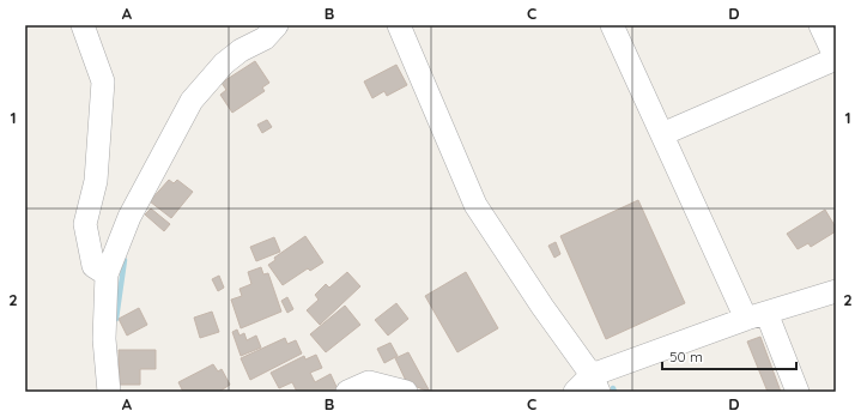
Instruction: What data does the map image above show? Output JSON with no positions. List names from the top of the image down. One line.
{"scale_bar":"50 m","grid":{"columns":["A","B","C","D"],"rows":["1","2"]}}
